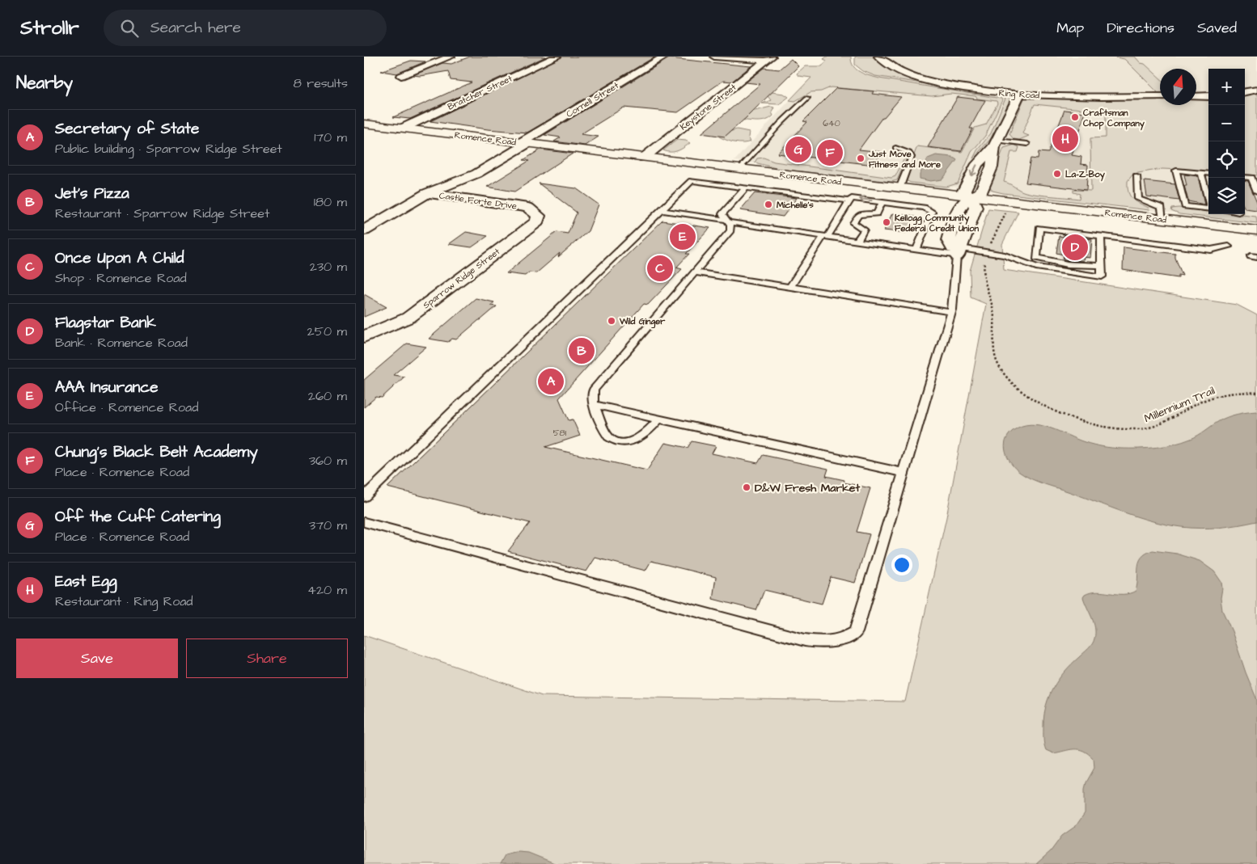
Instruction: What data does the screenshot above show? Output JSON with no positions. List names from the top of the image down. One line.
{"streets":{"street":["Bratcher Street","Ring Road","Cornell Street","Keystone Street","Romence Road","Castle Forte Drive","Sparrow Ridge Street"],"path":["Millennium Trail"]},"crossings":[["Bratcher Street","Romence Road"],["Cornell Street","Romence Road"],["Cornell Street","Castle Forte Drive"],["Keystone Street","Romence Road"],["Castle Forte Drive","Sparrow Ridge Street"]],"places":["Craftsman Chop Company","Just Move Fitness and More","La-Z-Boy","Michelle's","Kellogg Community Federal Credit Union","Wild Ginger","D&W Fresh Market"],"house_numbers":["640","581"],"north":"top","page":{"header":"Strollr","search":"Search here","nav":["Map","Directions","Saved"],"heading":["Nearby","8 results"],"map_buttons":["+","−"],"list":[{"mark":"A","name":"Secretary of State","note":"Public building · Sparrow Ridge Street","value":"170 m"},{"mark":"B","name":"Jet's Pizza","note":"Restaurant · Sparrow Ridge Street","value":"180 m"},{"mark":"C","name":"Once Upon A Child","note":"Shop · Romence Road","value":"230 m"},{"mark":"D","name":"Flagstar Bank","note":"Bank · Romence Road","value":"250 m"},{"mark":"E","name":"AAA Insurance","note":"Office · Romence Road","value":"260 m"},{"mark":"F","name":"Chung's Black Belt Academy","note":"Place · Romence Road","value":"360 m"},{"mark":"G","name":"Off the Cuff Catering","note":"Place · Romence Road","value":"370 m"},{"mark":"H","name":"East Egg","note":"Restaurant · Ring Road","value":"420 m"}],"pins":["H","G","F","E","D","C","B","A"],"buttons":["Save","Share"]}}
